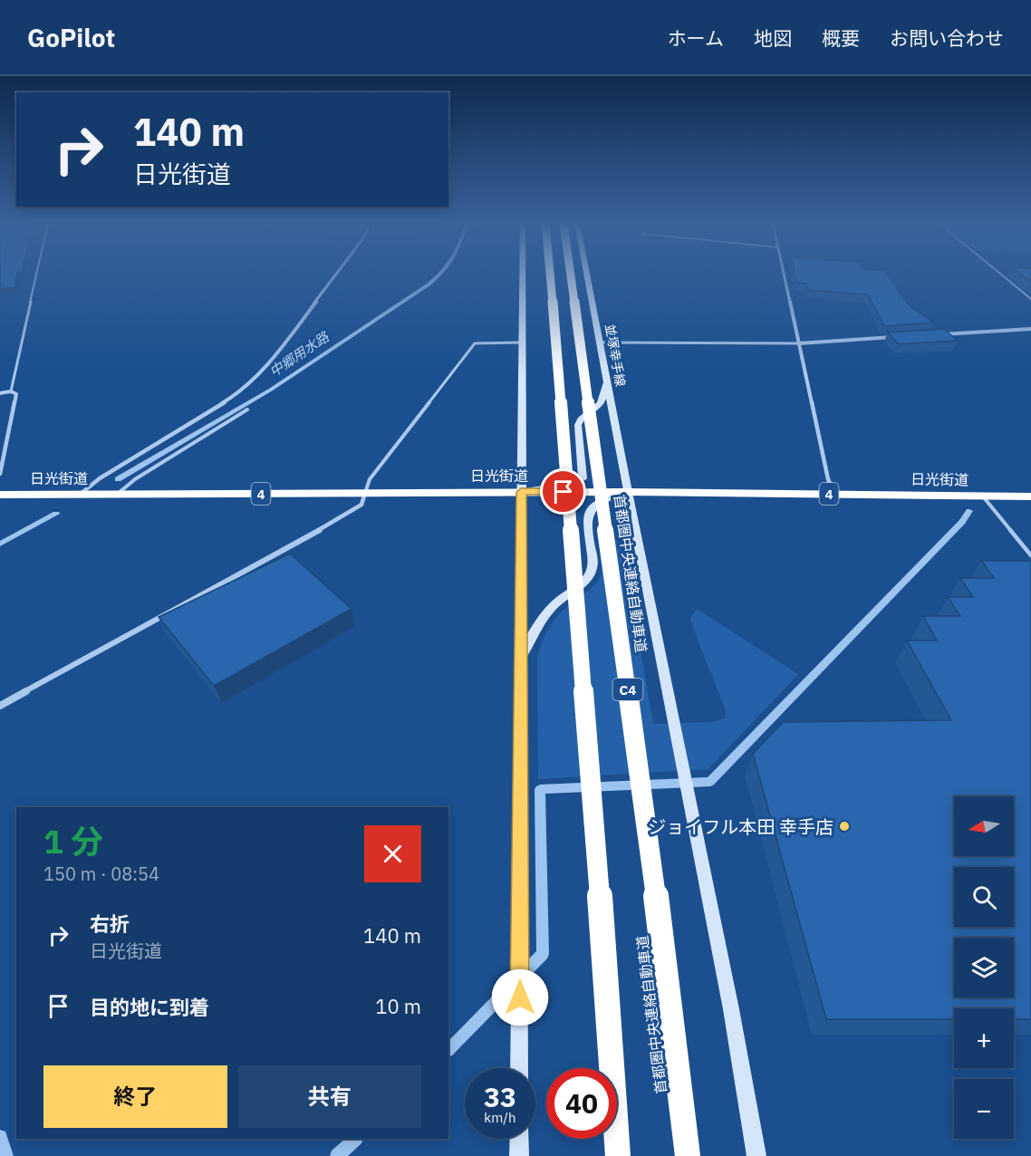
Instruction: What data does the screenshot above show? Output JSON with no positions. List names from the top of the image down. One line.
{"streets":{"highway":["日光街道","4","首都圏中央連絡自動車道","C4"],"main road":["並塚幸手線"]},"crossings":[["並塚幸手線","日光街道"]],"water":["中郷用水路"],"places":["ジョイフル本田 幸手店"],"north":"left","page":{"header":"GoPilot","nav":["ホーム","地図","概要","お問い合わせ"],"turn":["140 m","日光街道"],"map_buttons":["+","−"],"heading":["1 分","150 m · 08:54"],"list":[{"name":"右折","note":"日光街道","value":"140 m"},{"name":"目的地に到着","value":"10 m"}],"buttons":["終了","共有"],"speed":"33 km/h","limit":"40"}}
